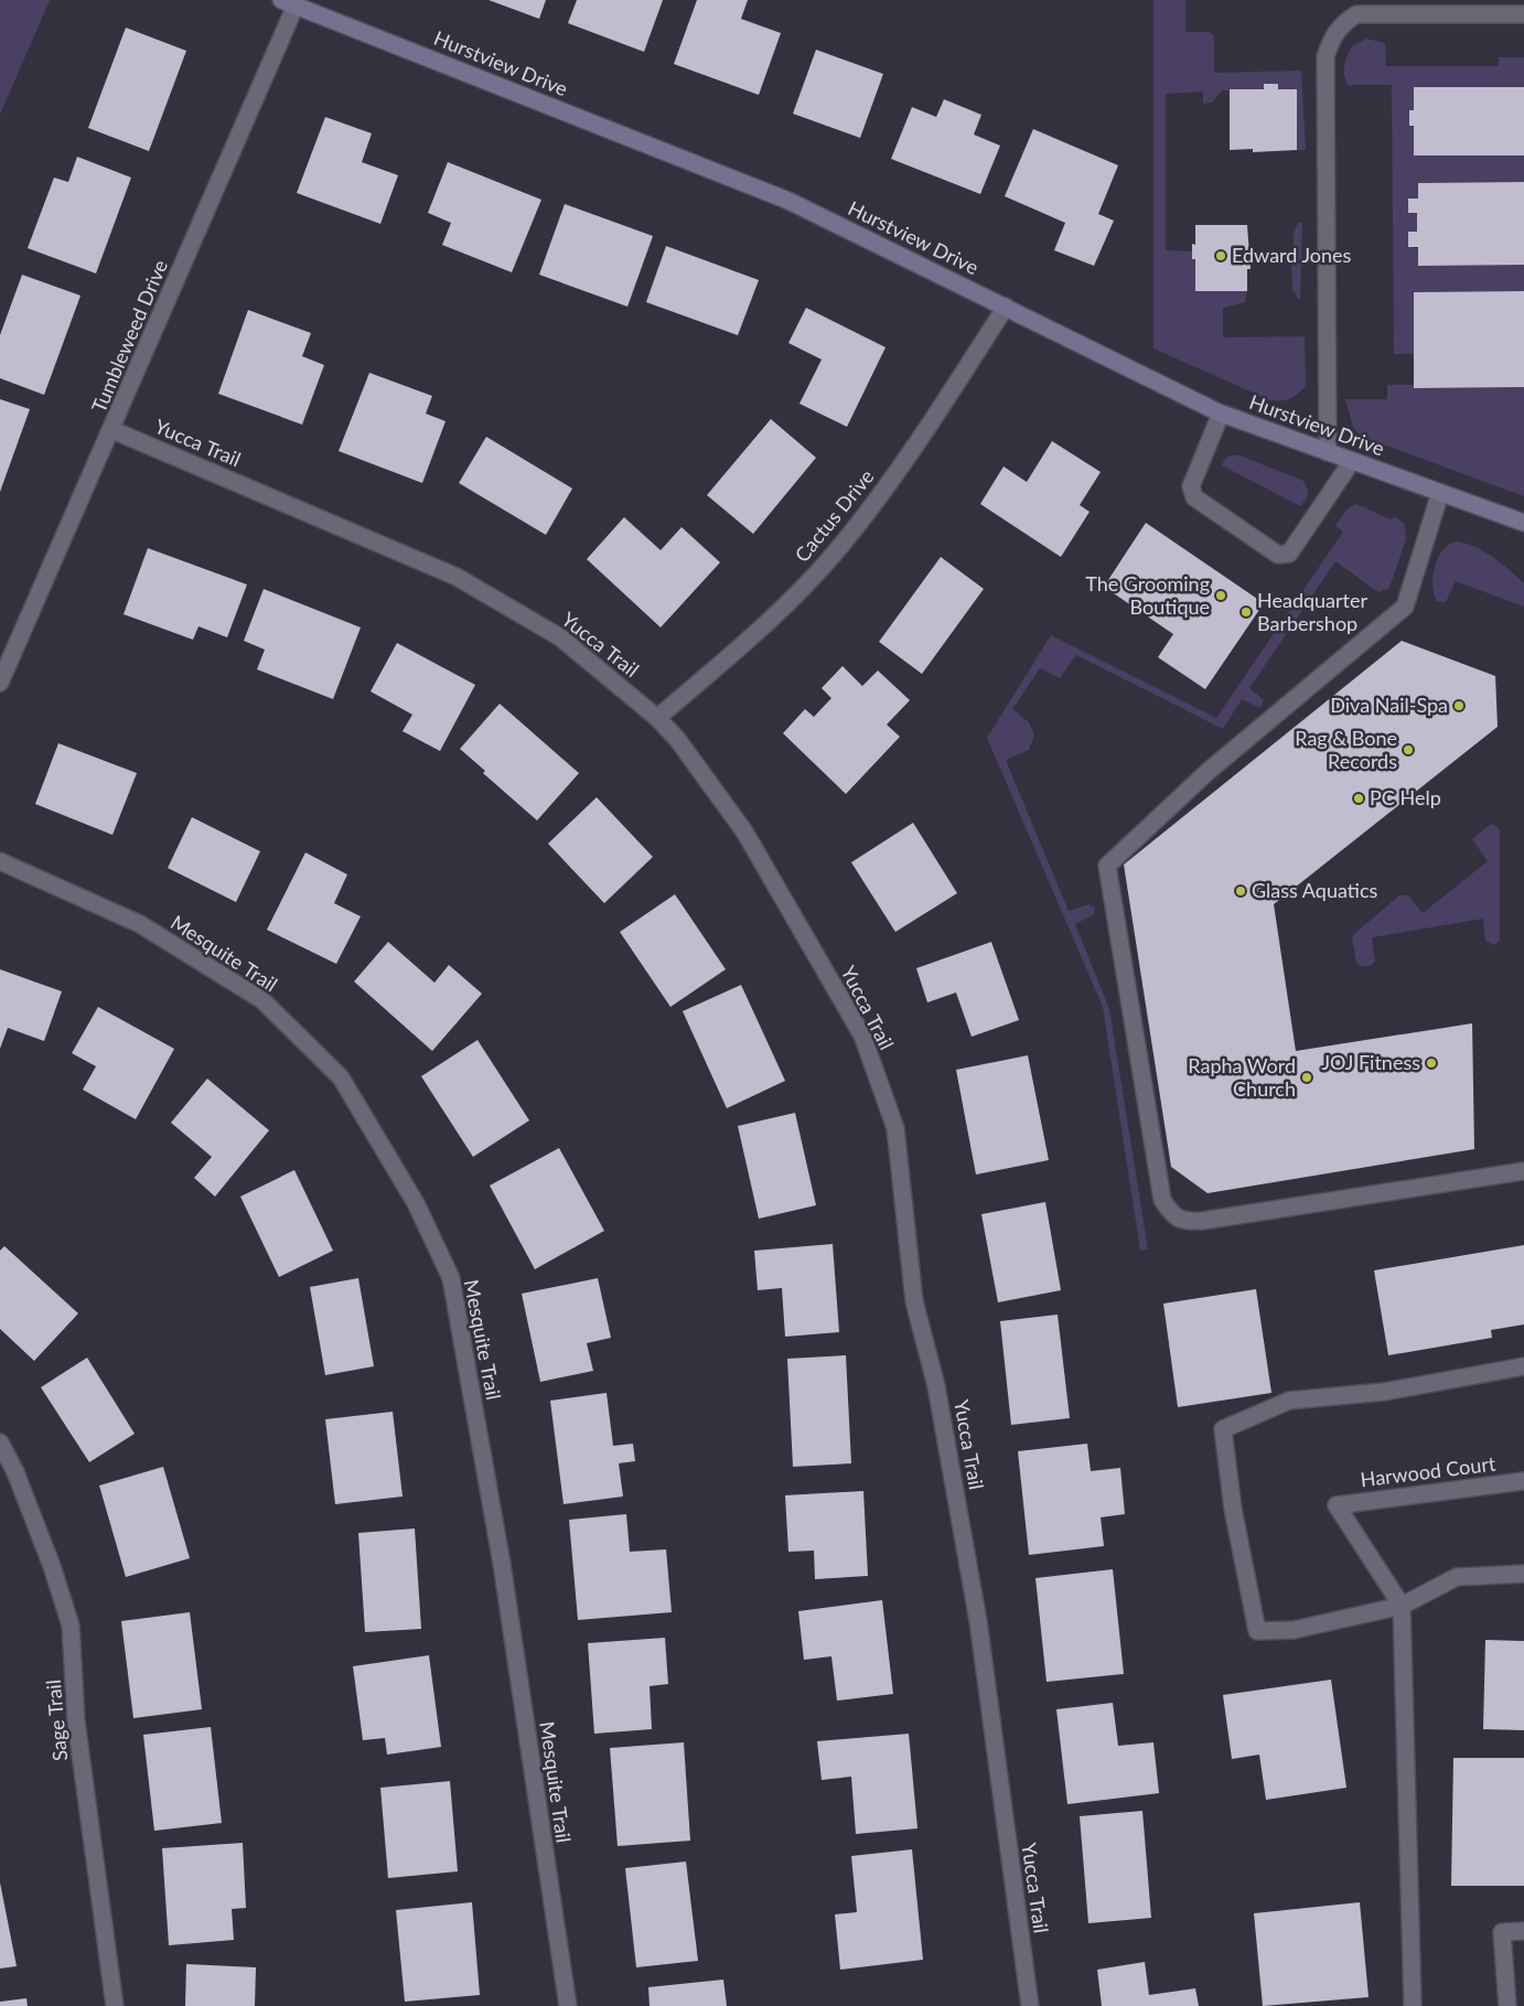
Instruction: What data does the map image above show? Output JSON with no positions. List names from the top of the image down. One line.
{"streets":{"street":["Hurstview Drive","Tumbleweed Drive","Yucca Trail","Cactus Drive","Mesquite Trail","Harwood Court","Sage Trail"]},"crossings":[["Hurstview Drive","Tumbleweed Drive"],["Hurstview Drive","Cactus Drive"],["Tumbleweed Drive","Yucca Trail"],["Yucca Trail","Cactus Drive"]],"places":["Edward Jones","The Grooming Boutique","Headquarter Barbershop","Diva Nail-Spa","Rag & Bone Records","PC Help","Glass Aquatics","JOJ Fitness","Rapha Word Church"]}
